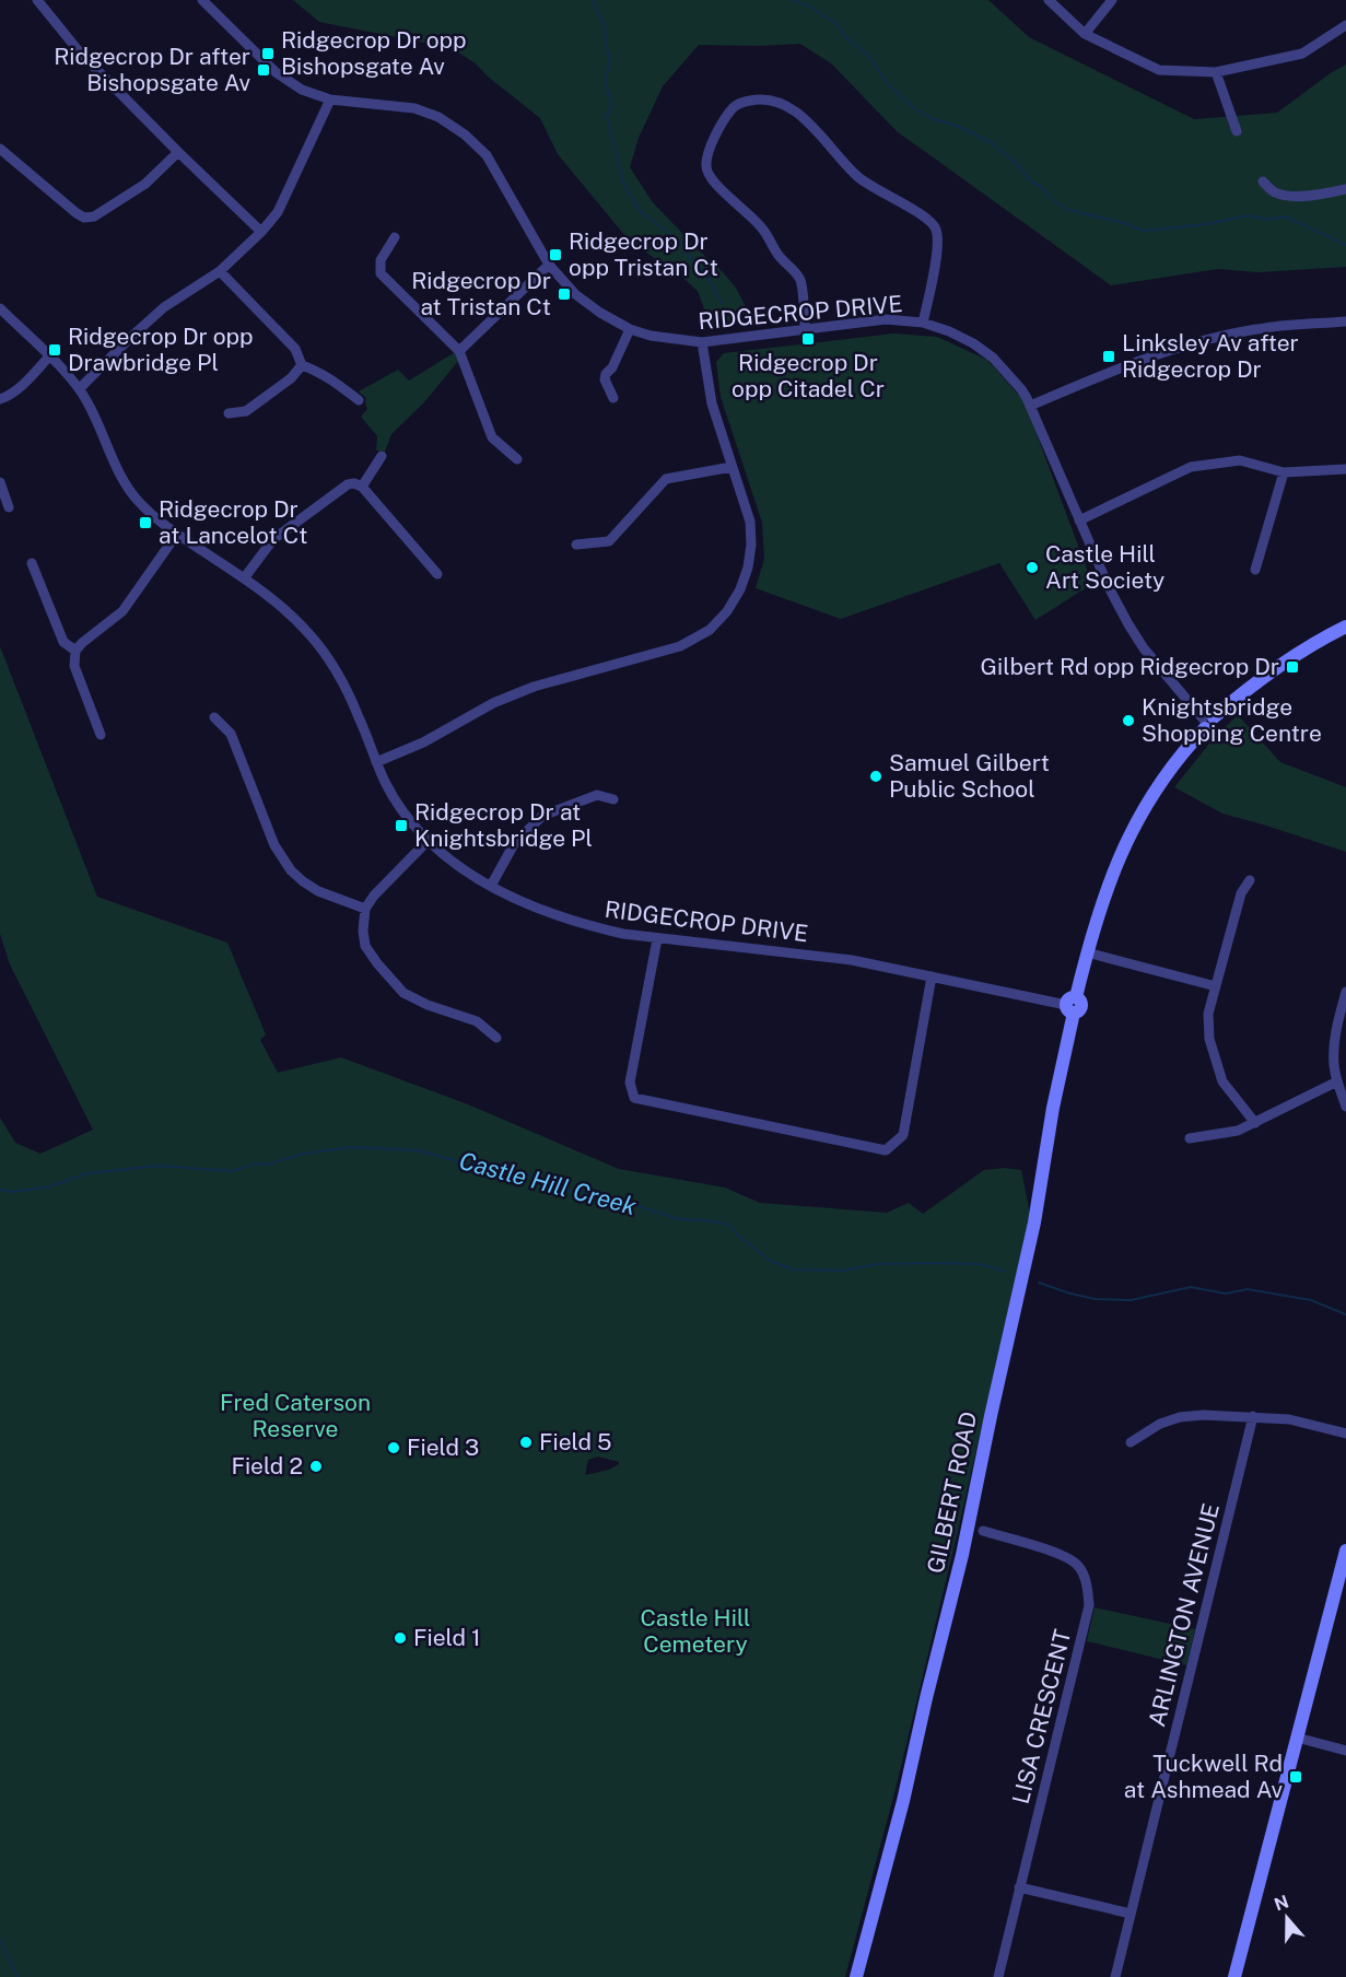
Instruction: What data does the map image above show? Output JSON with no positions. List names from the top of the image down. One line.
{"streets":{"main road":["GILBERT ROAD"],"street":["RIDGECROP DRIVE","ARLINGTON AVENUE","LISA CRESCENT"]},"crossings":[["RIDGECROP DRIVE","GILBERT ROAD"]],"water":["Castle Hill Creek"],"parks":["Fred Caterson Reserve","Castle Hill Cemetery"],"places":{"transit":["Ridgecrop Dr opp Bishopsgate Av","Ridgecrop Dr after Bishopsgate Av","Ridgecrop Dr opp Tristan Ct","Ridgecrop Dr at Tristan Ct","Ridgecrop Dr opp Citadel Cr","Ridgecrop Dr opp Drawbridge Pl","Linksley Av after Ridgecrop Dr","Ridgecrop Dr at Lancelot Ct","Gilbert Rd opp Ridgecrop Dr","Ridgecrop Dr at Knightsbridge Pl","Tuckwell Rd at Ashmead Av"],"other":["Castle Hill Art Society","Knightsbridge Shopping Centre","Samuel Gilbert Public School","Field 5","Field 3","Field 2","Field 1"]},"north":"top"}
